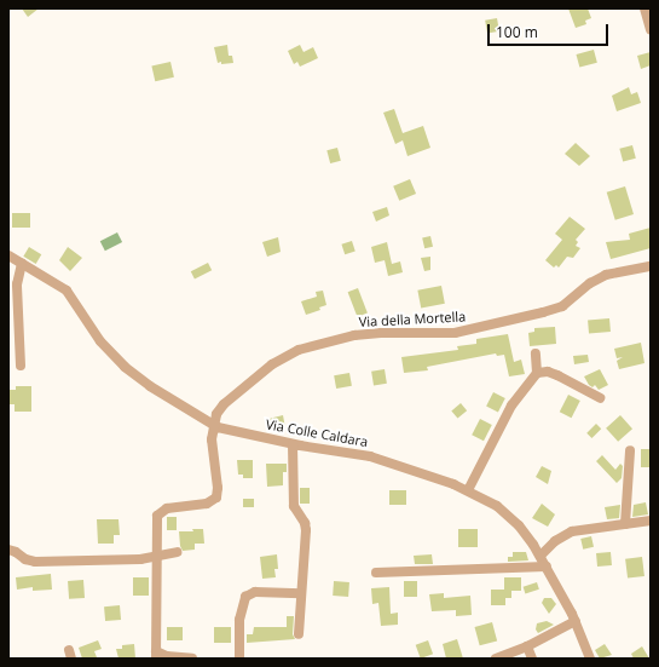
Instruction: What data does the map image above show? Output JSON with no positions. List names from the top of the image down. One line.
{"streets":{"street":["Via della Mortella","Via Colle Caldara"]},"crossings":[["Via della Mortella","Via Colle Caldara"]],"scale_bar":"100 m"}
